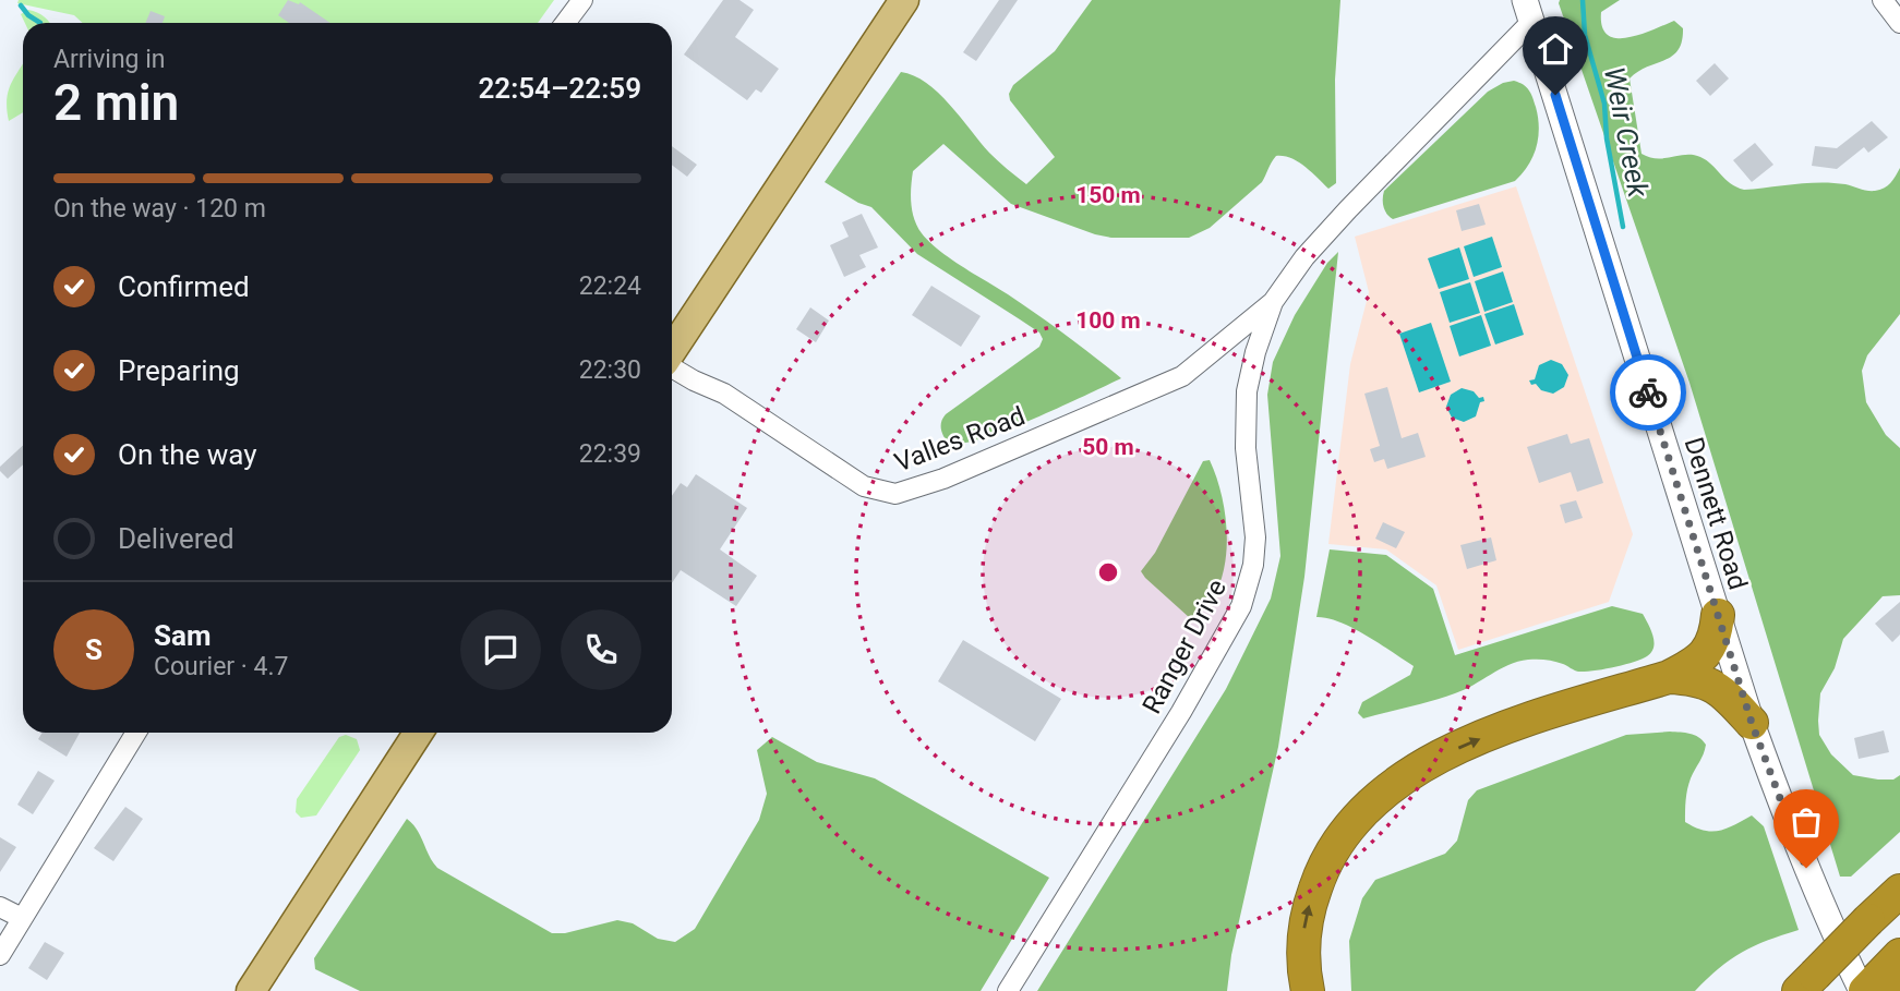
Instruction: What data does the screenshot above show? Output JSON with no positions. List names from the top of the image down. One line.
{"streets":{"street":["Valles Road","Dennett Road","Ranger Drive"]},"crossings":[["Valles Road","Ranger Drive"],["Dennett Road","Ranger Drive"]],"water":["Weir Creek"],"page":{"heading":["2 min","Arriving in","22:54–22:59"],"panel":["Sam","Courier · 4.7"],"bar":"On the way · 120 m","list":[["Confirmed","22:24"],["Preparing","22:30"],["On the way","22:39"],"Delivered"],"round":"S"},"rings":["150 m","100 m","50 m"]}
